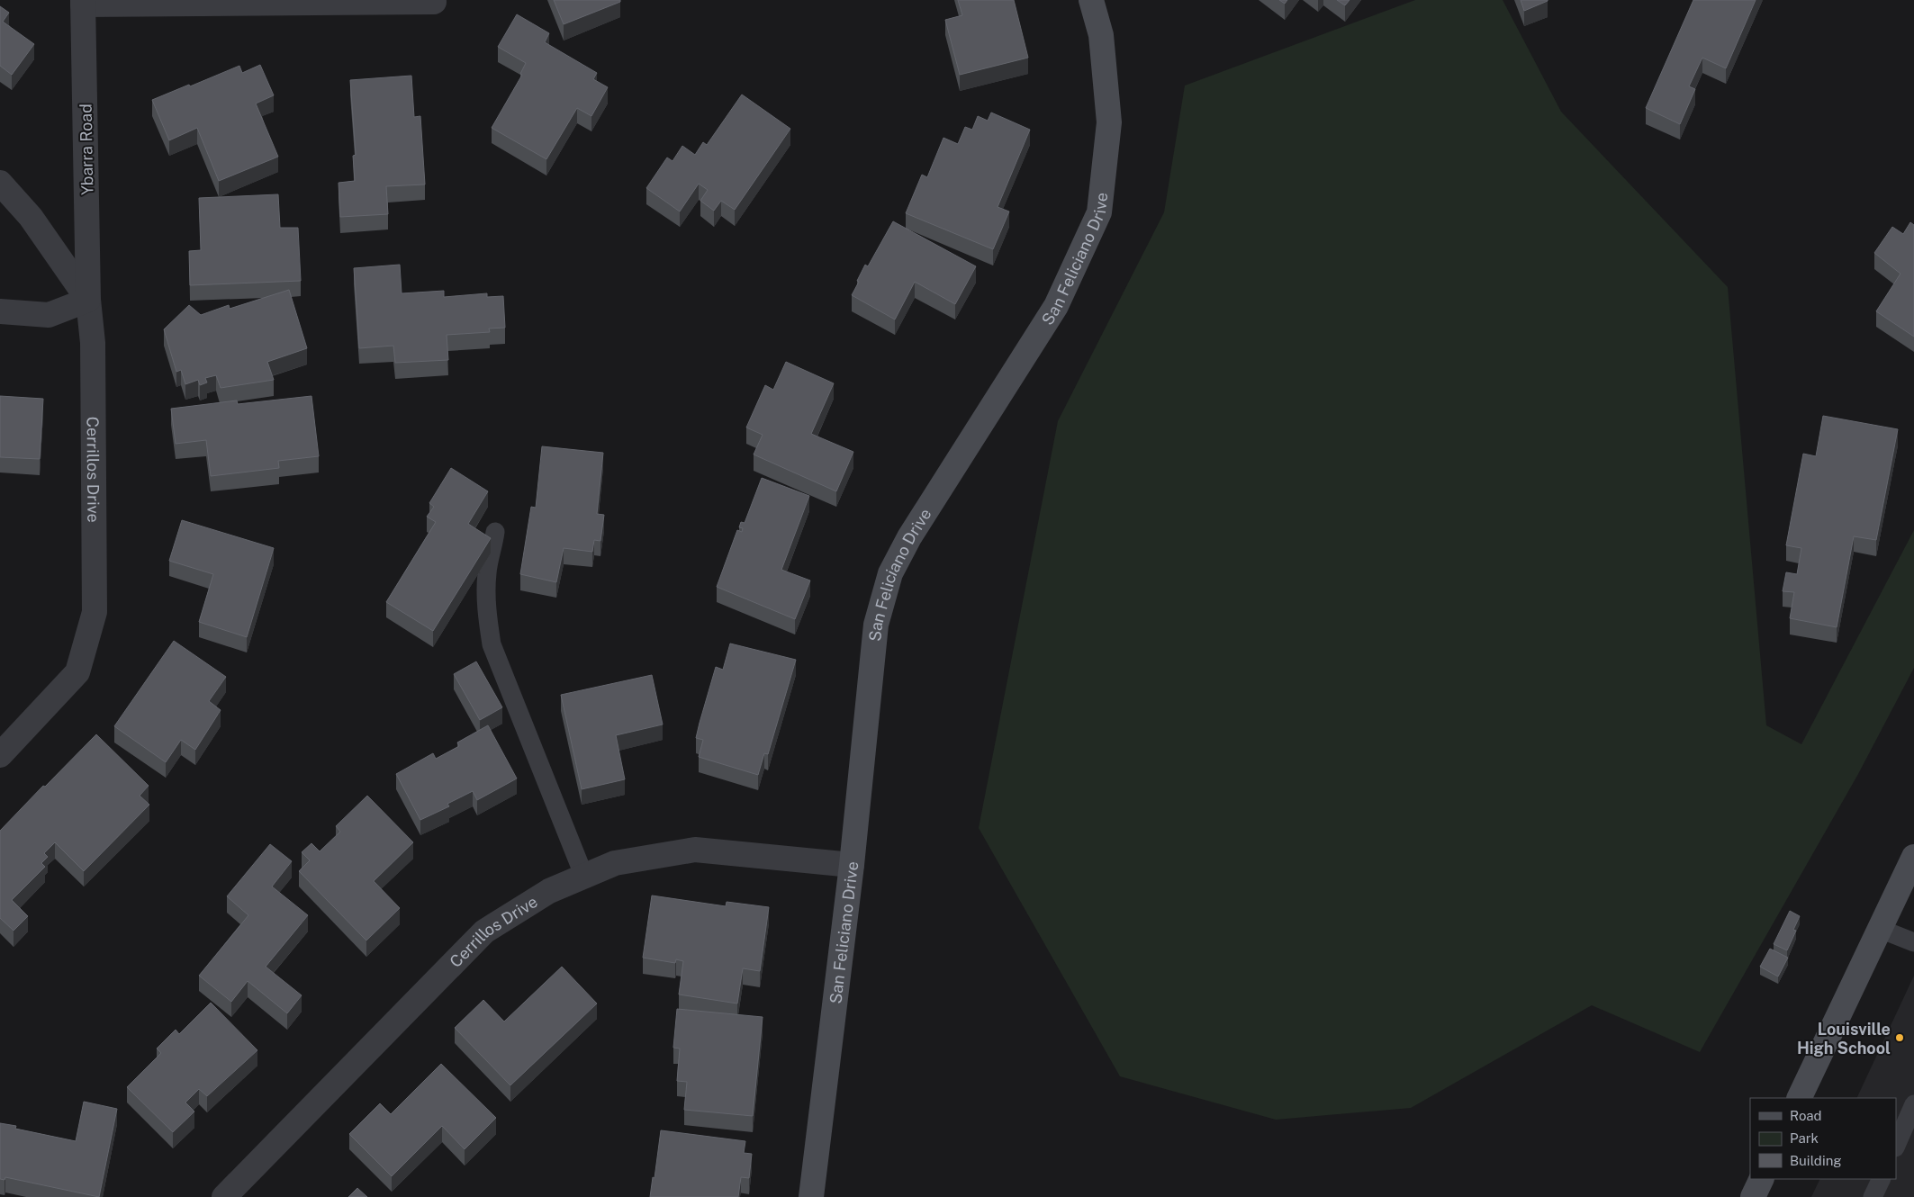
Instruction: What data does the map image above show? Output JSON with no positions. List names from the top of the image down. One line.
{"streets":{"street":["Ybarra Road","San Feliciano Drive","Cerrillos Drive"]},"crossings":[["Ybarra Road","Cerrillos Drive"],["San Feliciano Drive","Cerrillos Drive"]],"places":["Louisville High School"],"legend":["Road","Park","Building"]}
